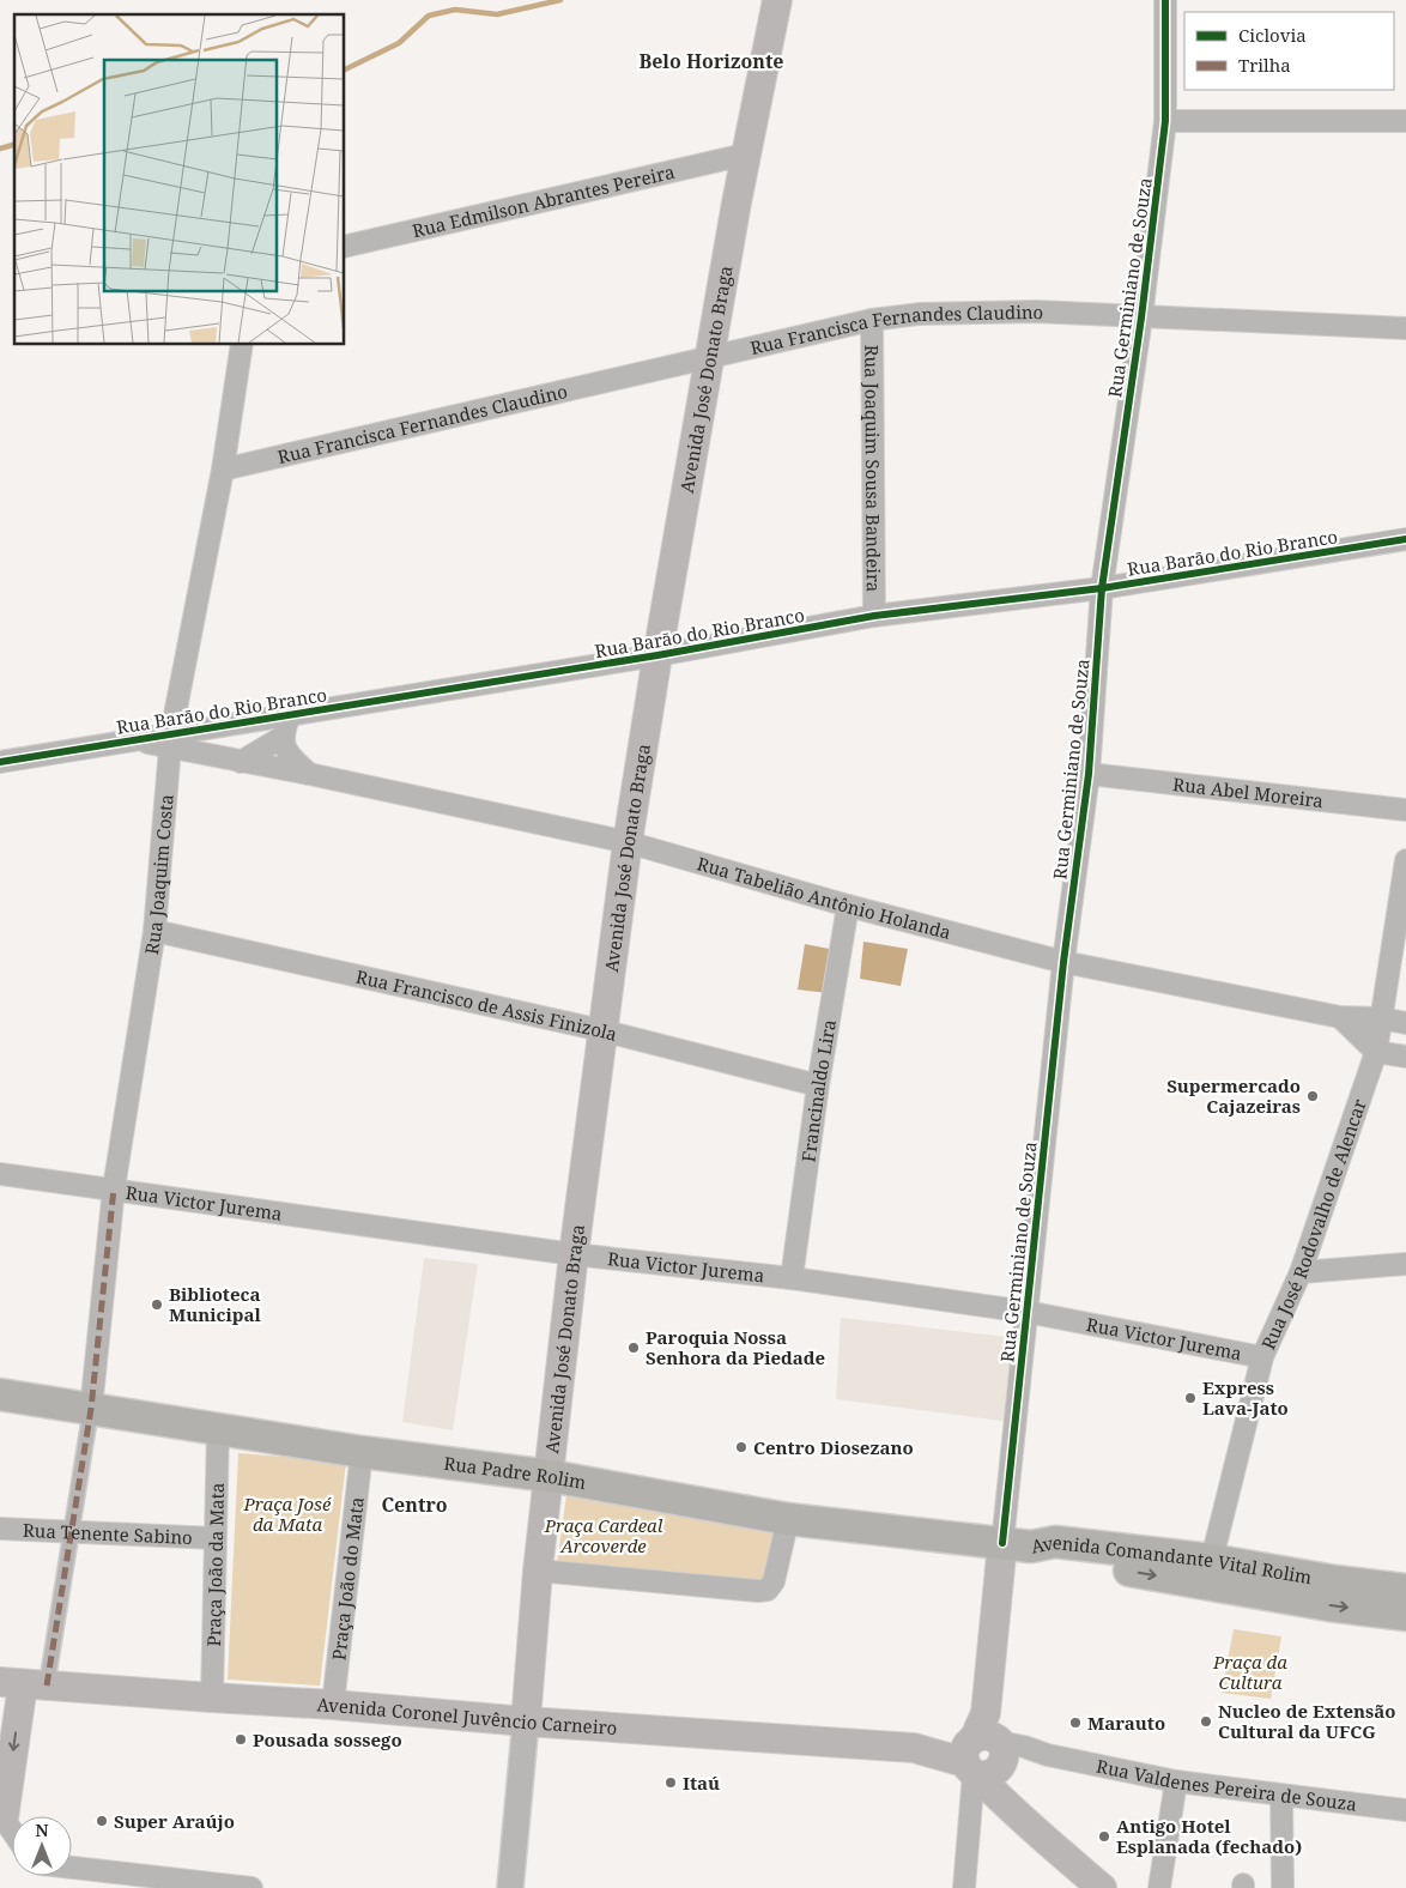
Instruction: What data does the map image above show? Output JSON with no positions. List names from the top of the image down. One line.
{"streets":{"main road":["Avenida José Donato Braga","Rua Padre Rolim","Avenida Comandante Vital Rolim","Avenida Coronel Juvêncio Carneiro"],"street":["Rua Edmilson Abrantes Pereira","Rua Germiniano de Souza","Rua Francisca Fernandes Claudino","Rua Joaquim Sousa Bandeira","Rua Barāo do Rio Branco","Rua Abel Moreira","Rua Joaquim Costa","Rua Tabelião Antônio Holanda","Rua Francisco de Assis Finizola","Francinaldo Lira","Rua Victor Jurema","Rua José Rodovalho de Alencar","Rua Tenente Sabino","Praça João da Mata","Praça João do Mata","Rua Valdenes Pereira de Souza"]},"crossings":[["Rua Edmilson Abrantes Pereira","Avenida José Donato Braga"],["Rua Germiniano de Souza","Rua Francisca Fernandes Claudino"],["Rua Germiniano de Souza","Rua Barāo do Rio Branco"],["Rua Germiniano de Souza","Rua Abel Moreira"],["Rua Germiniano de Souza","Rua Tabelião Antônio Holanda"],["Rua Germiniano de Souza","Rua Victor Jurema"],["Rua Germiniano de Souza","Rua Padre Rolim"],["Rua Germiniano de Souza","Avenida Comandante Vital Rolim"],["Rua Francisca Fernandes Claudino","Avenida José Donato Braga"],["Rua Francisca Fernandes Claudino","Rua Joaquim Sousa Bandeira"],["Rua Francisca Fernandes Claudino","Rua Joaquim Costa"],["Avenida José Donato Braga","Rua Barāo do Rio Branco"],["Avenida José Donato Braga","Rua Tabelião Antônio Holanda"],["Avenida José Donato Braga","Rua Francisco de Assis Finizola"],["Avenida José Donato Braga","Rua Victor Jurema"],["Avenida José Donato Braga","Rua Padre Rolim"],["Avenida José Donato Braga","Avenida Coronel Juvêncio Carneiro"],["Rua Joaquim Sousa Bandeira","Rua Barāo do Rio Branco"],["Rua Barāo do Rio Branco","Rua Joaquim Costa"],["Rua Barāo do Rio Branco","Rua Tabelião Antônio Holanda"],["Rua Joaquim Costa","Rua Tabelião Antônio Holanda"],["Rua Joaquim Costa","Rua Francisco de Assis Finizola"],["Rua Joaquim Costa","Rua Victor Jurema"],["Rua Joaquim Costa","Rua Padre Rolim"],["Rua Tabelião Antônio Holanda","Francinaldo Lira"],["Rua Tabelião Antônio Holanda","Rua José Rodovalho de Alencar"],["Rua Francisco de Assis Finizola","Francinaldo Lira"],["Francinaldo Lira","Rua Victor Jurema"],["Rua Victor Jurema","Rua José Rodovalho de Alencar"],["Rua José Rodovalho de Alencar","Avenida Comandante Vital Rolim"],["Rua Padre Rolim","Praça João da Mata"],["Rua Padre Rolim","Avenida Comandante Vital Rolim"],["Rua Padre Rolim","Praça João do Mata"],["Rua Tenente Sabino","Praça João da Mata"],["Praça João da Mata","Avenida Coronel Juvêncio Carneiro"],["Praça João do Mata","Avenida Coronel Juvêncio Carneiro"],["Avenida Coronel Juvêncio Carneiro","Rua Valdenes Pereira de Souza"]],"districts":["Belo Horizonte","Centro"],"parks":["Praça José da Mata","Praça Cardeal Arcoverde","Praça da Cultura"],"places":["Supermercado Cajazeiras","Biblioteca Municipal","Paroquia Nossa Senhora da Piedade","Express Lava-Jato","Centro Diosezano","Nucleo de Extensão Cultural da UFCG","Marauto","Pousada sossego","Itaú","Super Araújo","Antigo Hotel Esplanada (fechado)"],"legend":["Ciclovia","Trilha"],"north":"top"}
